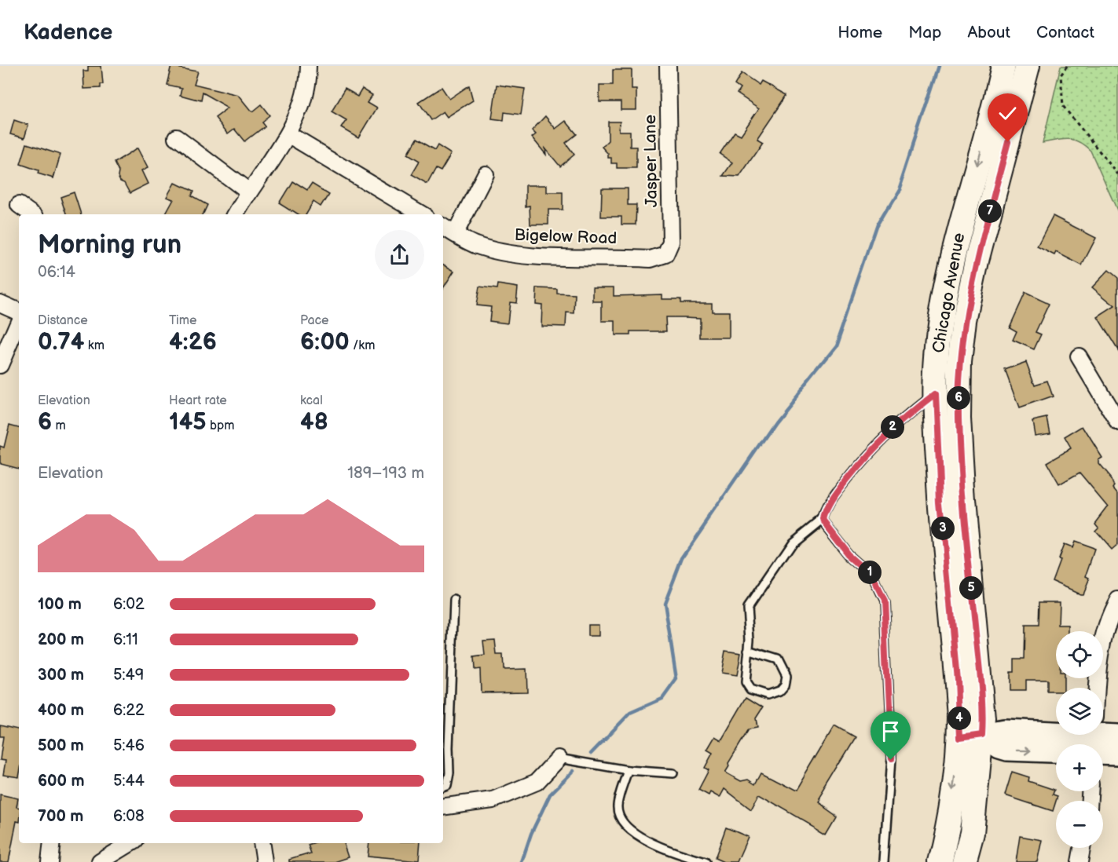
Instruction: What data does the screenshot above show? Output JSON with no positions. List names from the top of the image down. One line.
{"streets":{"main road":["Chicago Avenue"],"street":["Jasper Lane","Bigelow Road"]},"crossings":[["Jasper Lane","Bigelow Road"]],"page":{"header":"Kadence","nav":["Home","Map","About","Contact"],"pins":["7","6","2","3","1","5","4"],"heading":["Morning run","06:14"],"stats":[["Distance","0.74 km"],["Time","4:26"],["Pace","6:00 /km"],["Elevation","6 m"],["Heart rate","145 bpm"],["kcal","48"]],"chart":["Elevation","189–193 m"],"list":[{"name":"100 m","note":"6:02"},{"name":"200 m","note":"6:11"},{"name":"300 m","note":"5:49"},{"name":"400 m","note":"6:22"},{"name":"500 m","note":"5:46"},{"name":"600 m","note":"5:44"},{"name":"700 m","note":"6:08"}],"map_buttons":["+","−"]}}
